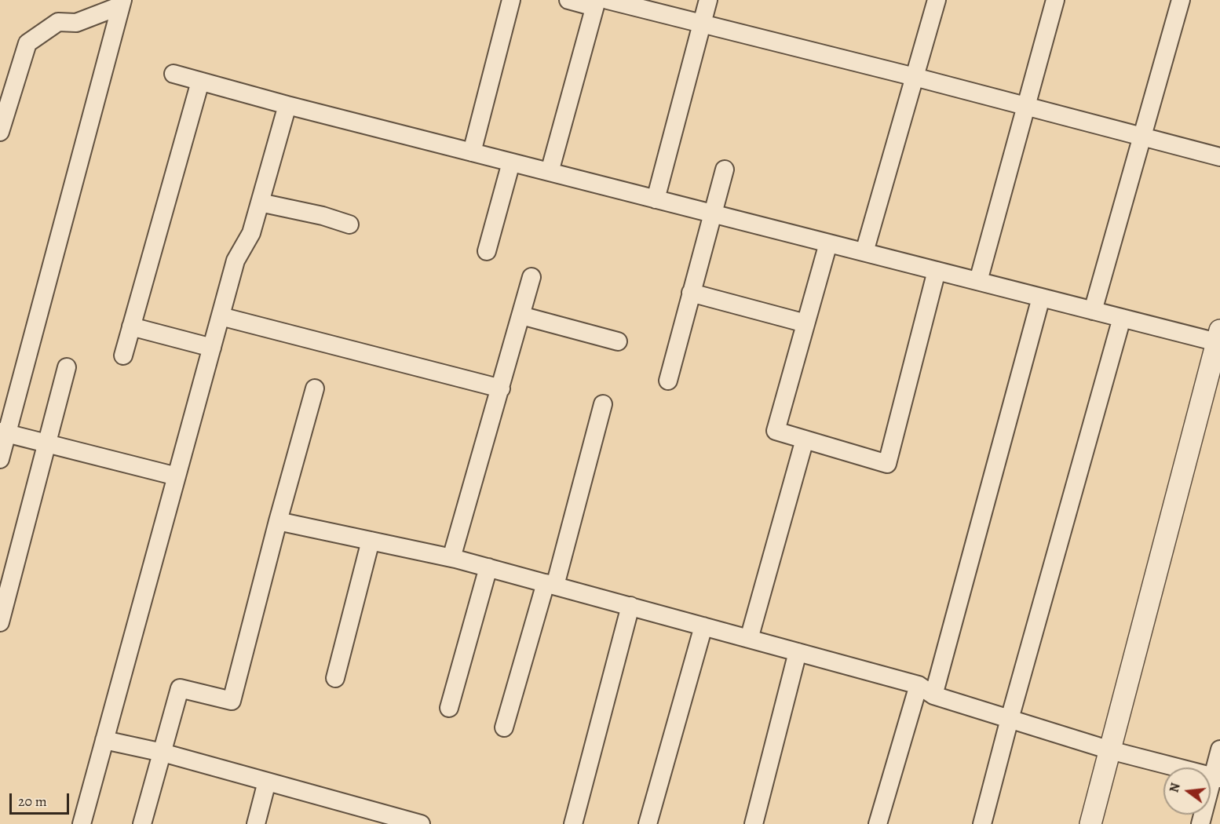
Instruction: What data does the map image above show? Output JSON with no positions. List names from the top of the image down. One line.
{"scale_bar":"20 m","north":"left"}
